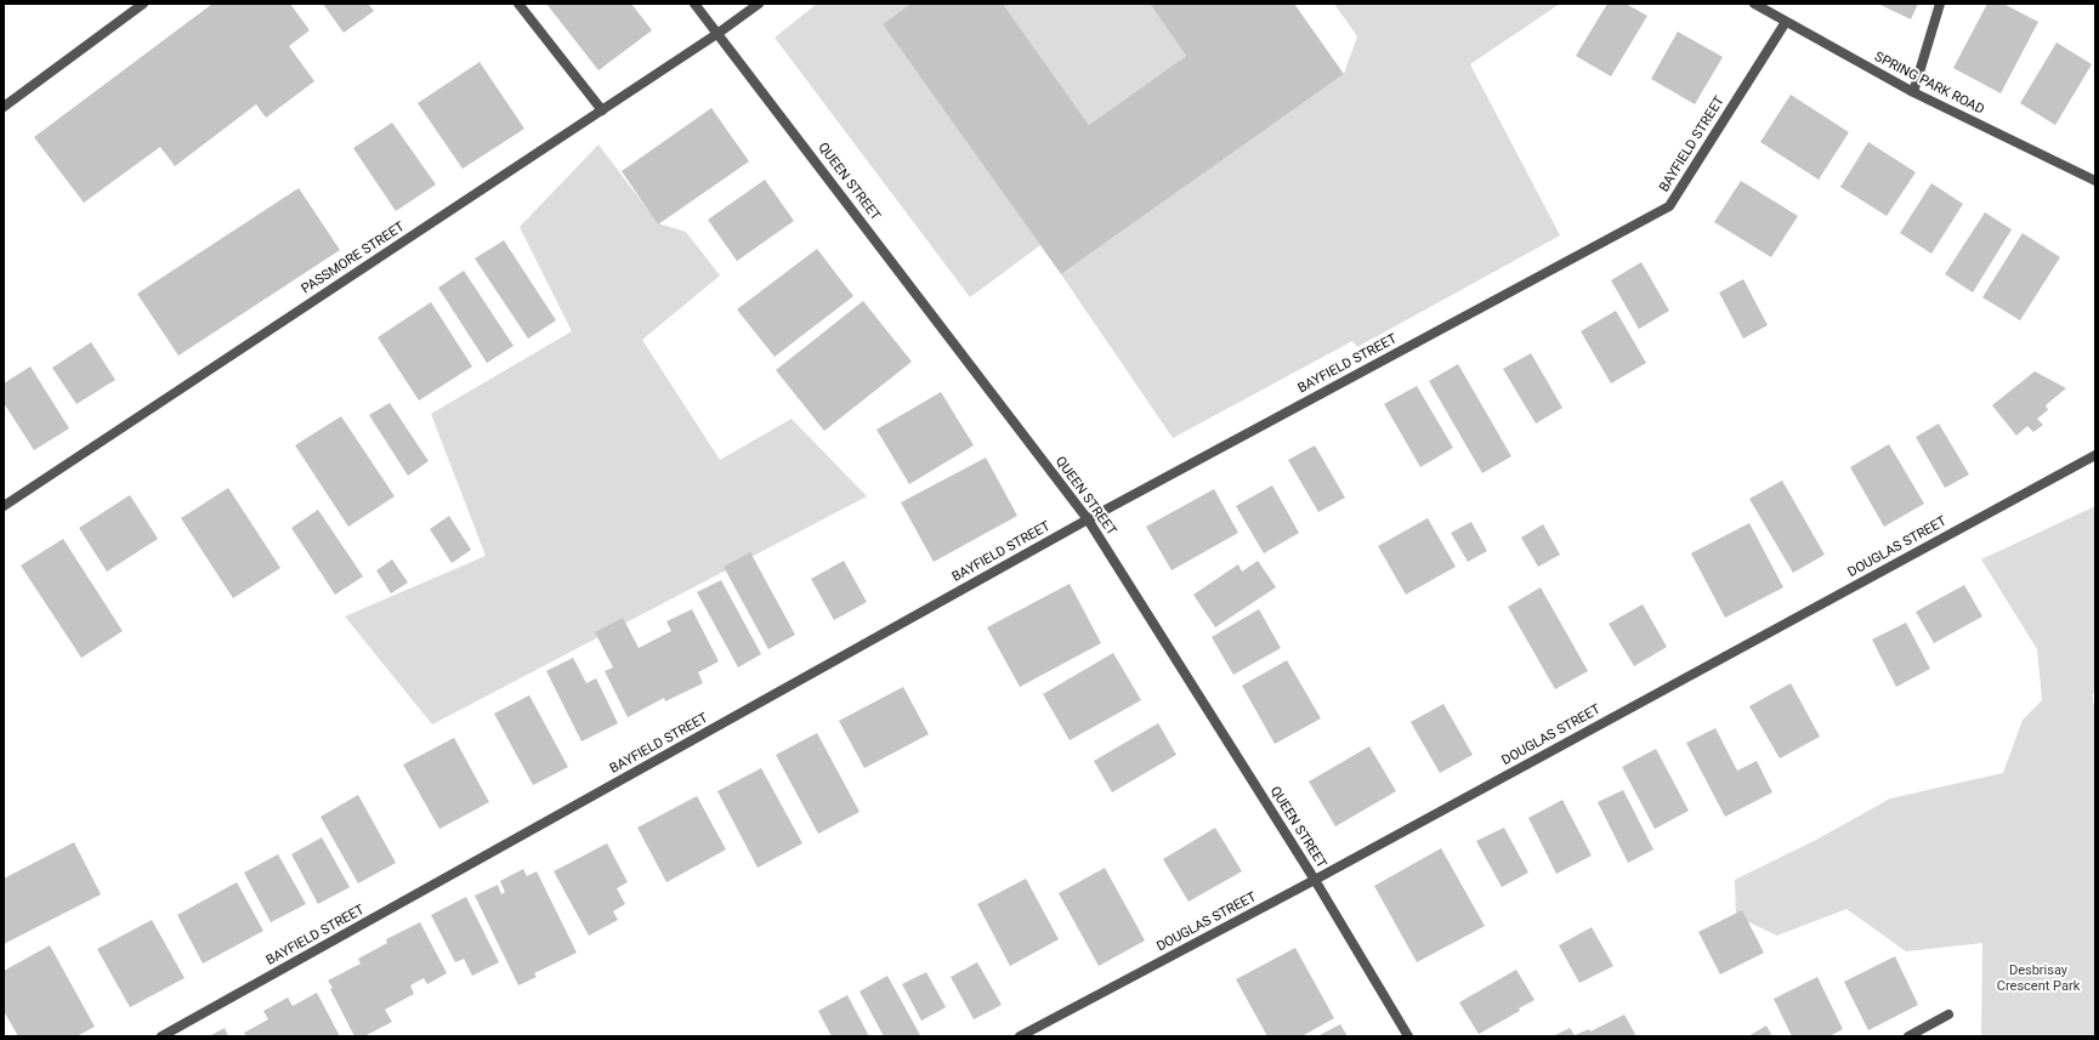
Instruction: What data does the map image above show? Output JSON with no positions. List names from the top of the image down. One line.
{"streets":{"street":["SPRING PARK ROAD","BAYFIELD STREET","QUEEN STREET","PASSMORE STREET","DOUGLAS STREET"]},"crossings":[["SPRING PARK ROAD","BAYFIELD STREET"],["BAYFIELD STREET","QUEEN STREET"],["QUEEN STREET","PASSMORE STREET"],["QUEEN STREET","DOUGLAS STREET"]],"parks":["Desbrisay Crescent Park"]}
